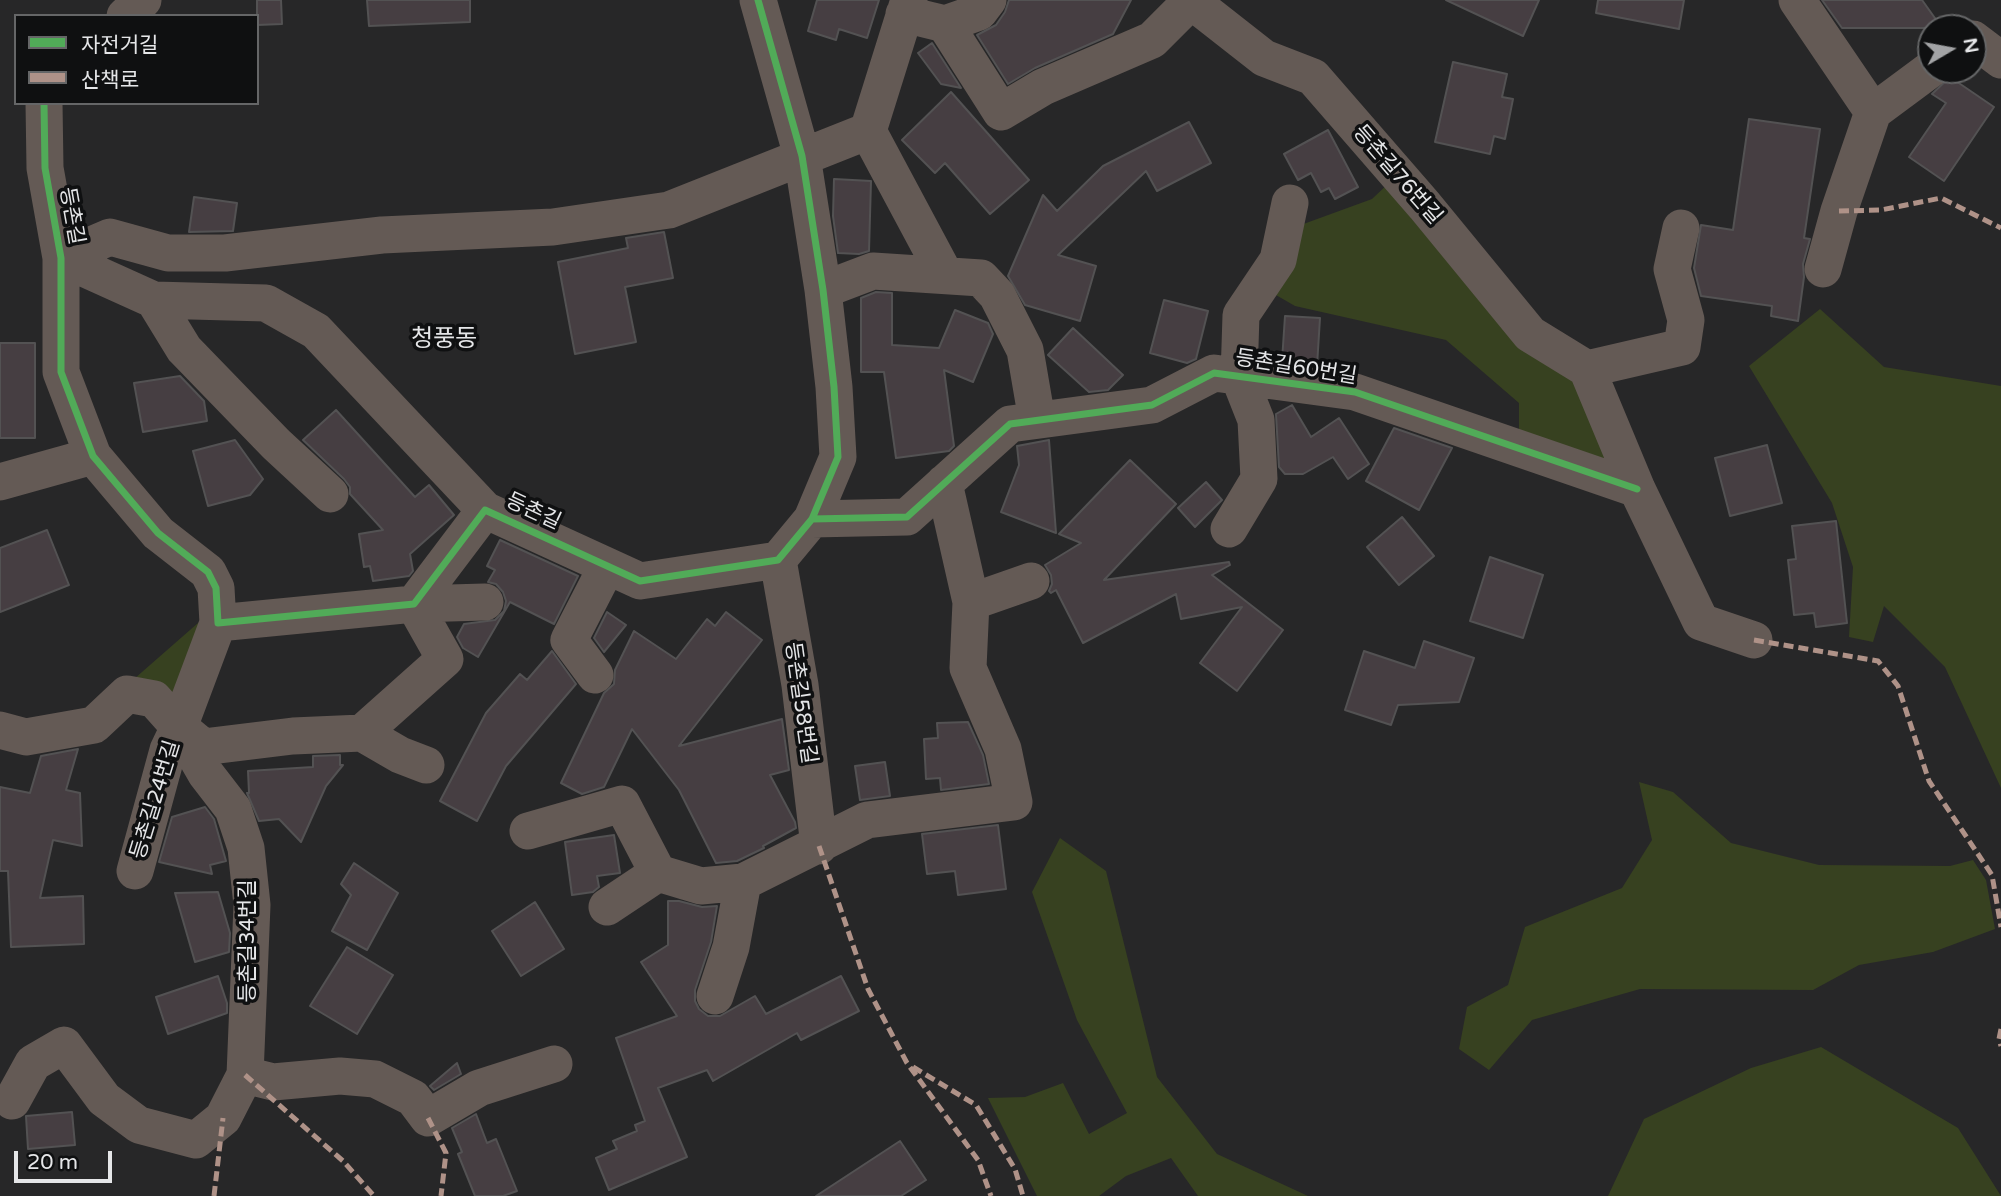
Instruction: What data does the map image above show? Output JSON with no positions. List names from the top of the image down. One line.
{"streets":{"street":["등촌길76번길","등촌길","등촌길60번길","등촌길58번길","등촌길24번길","등촌길34번길"]},"crossings":[["등촌길","등촌길58번길"],["등촌길24번길","등촌길34번길"]],"districts":["청풍동"],"legend":["자전거길","산책로"],"scale_bar":"20 m","north":"right"}
